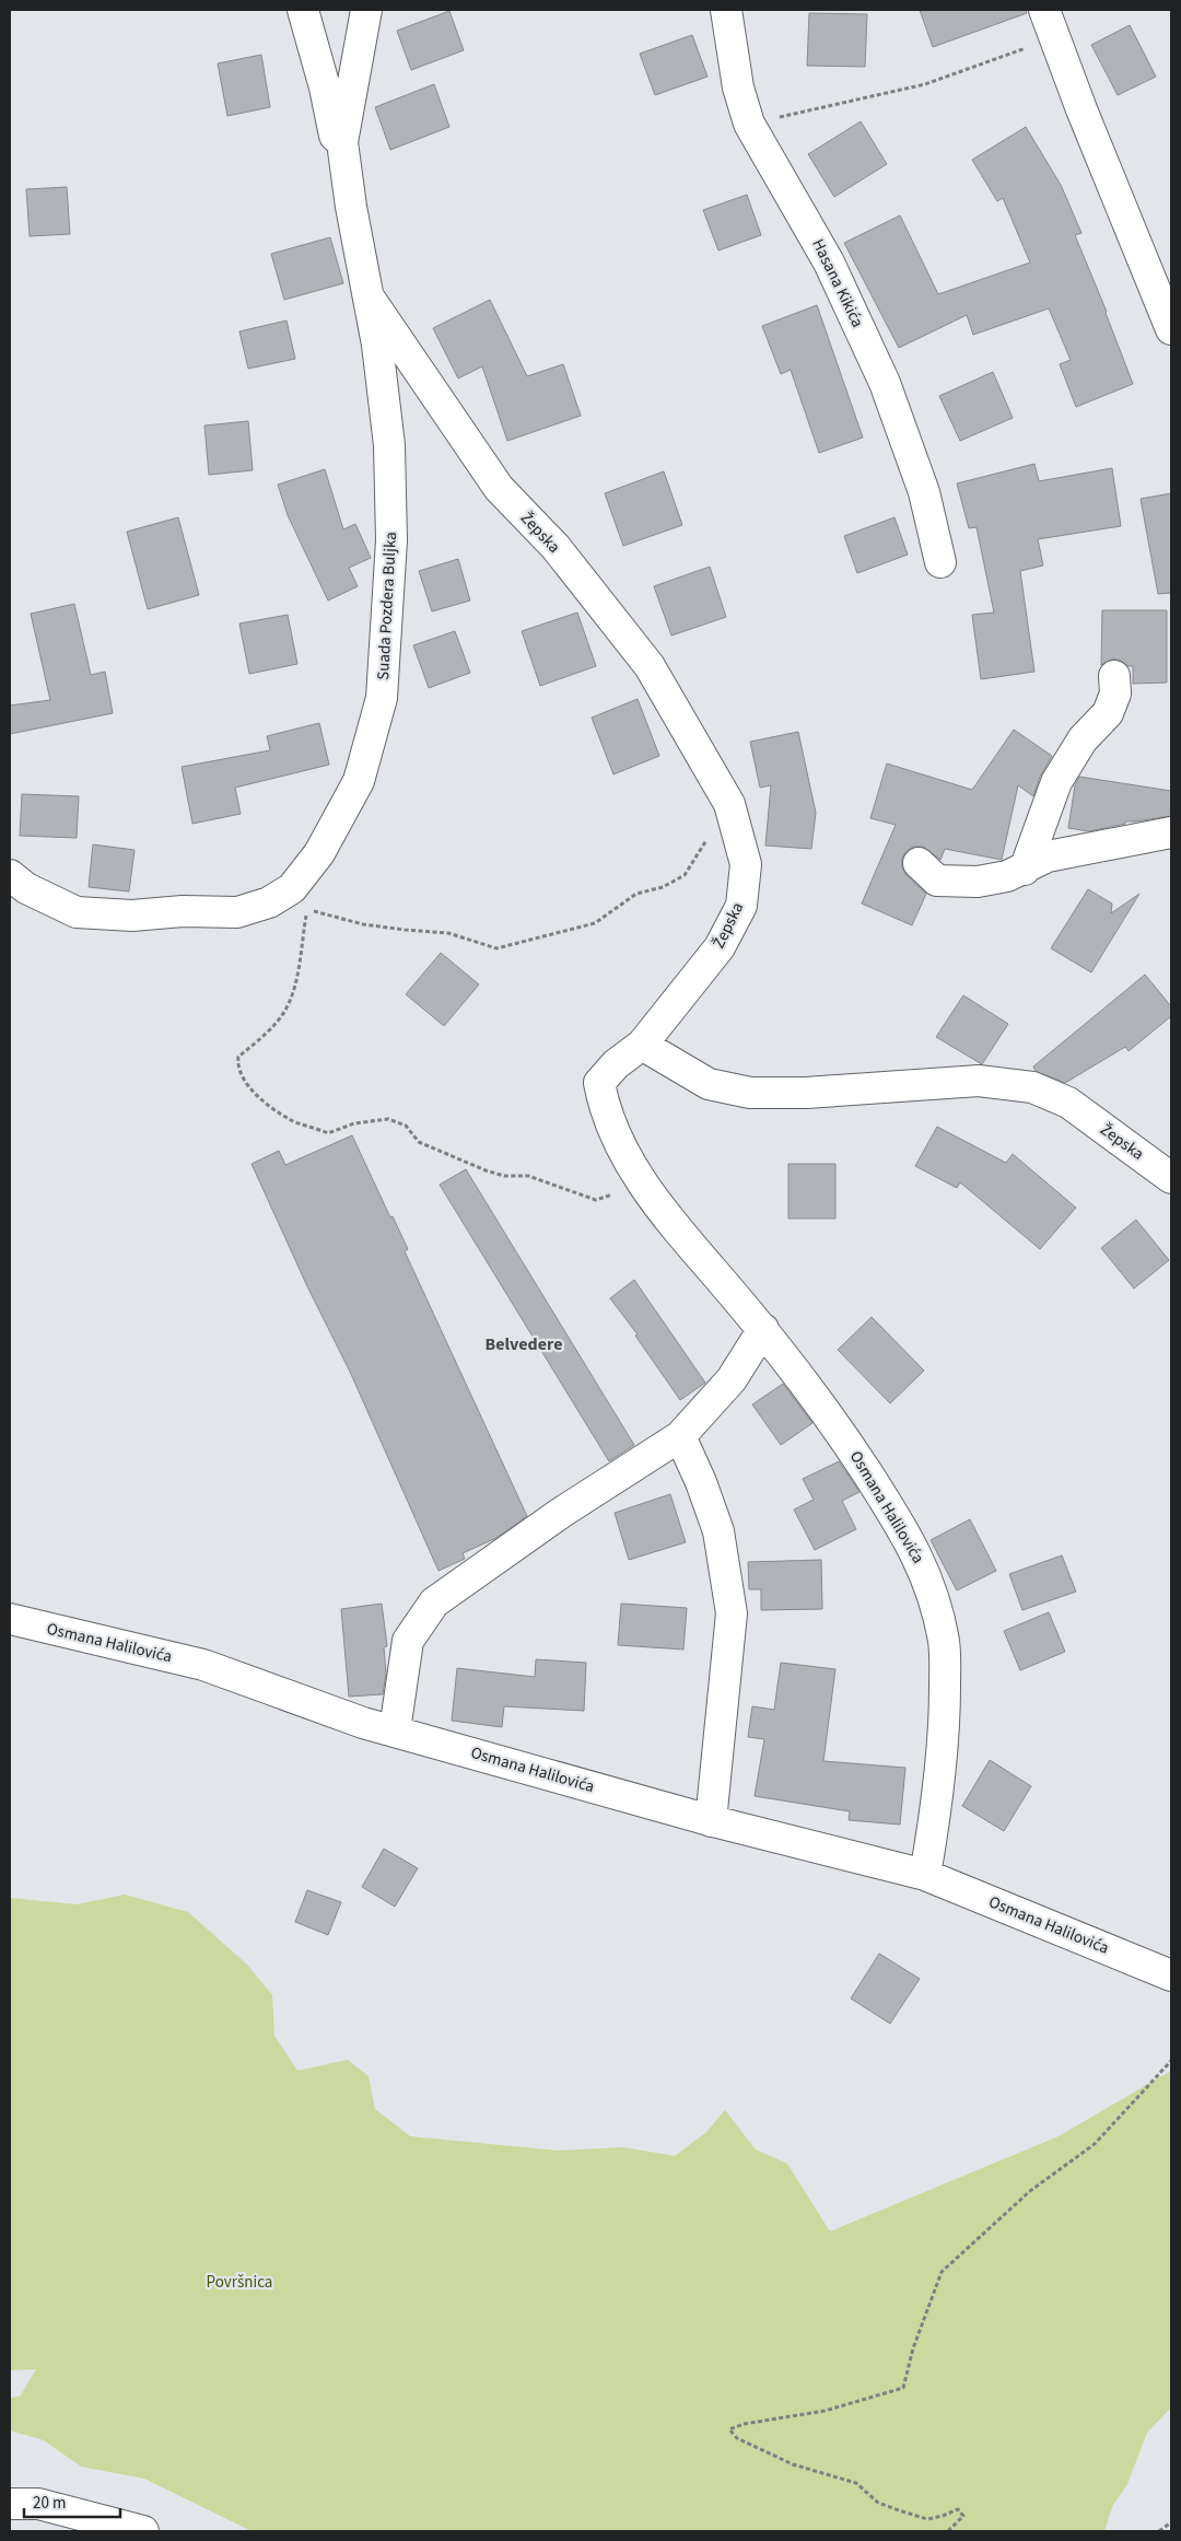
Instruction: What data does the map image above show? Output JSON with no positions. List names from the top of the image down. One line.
{"streets":{"street":["Hasana Kikića","Žepska","Suada Pozdera Buljka","Osmana Halilovića"]},"crossings":[["Žepska","Suada Pozdera Buljka"],["Žepska","Osmana Halilovića"]],"districts":["Belvedere"],"parks":["Površnica"],"scale_bar":"20 m"}
